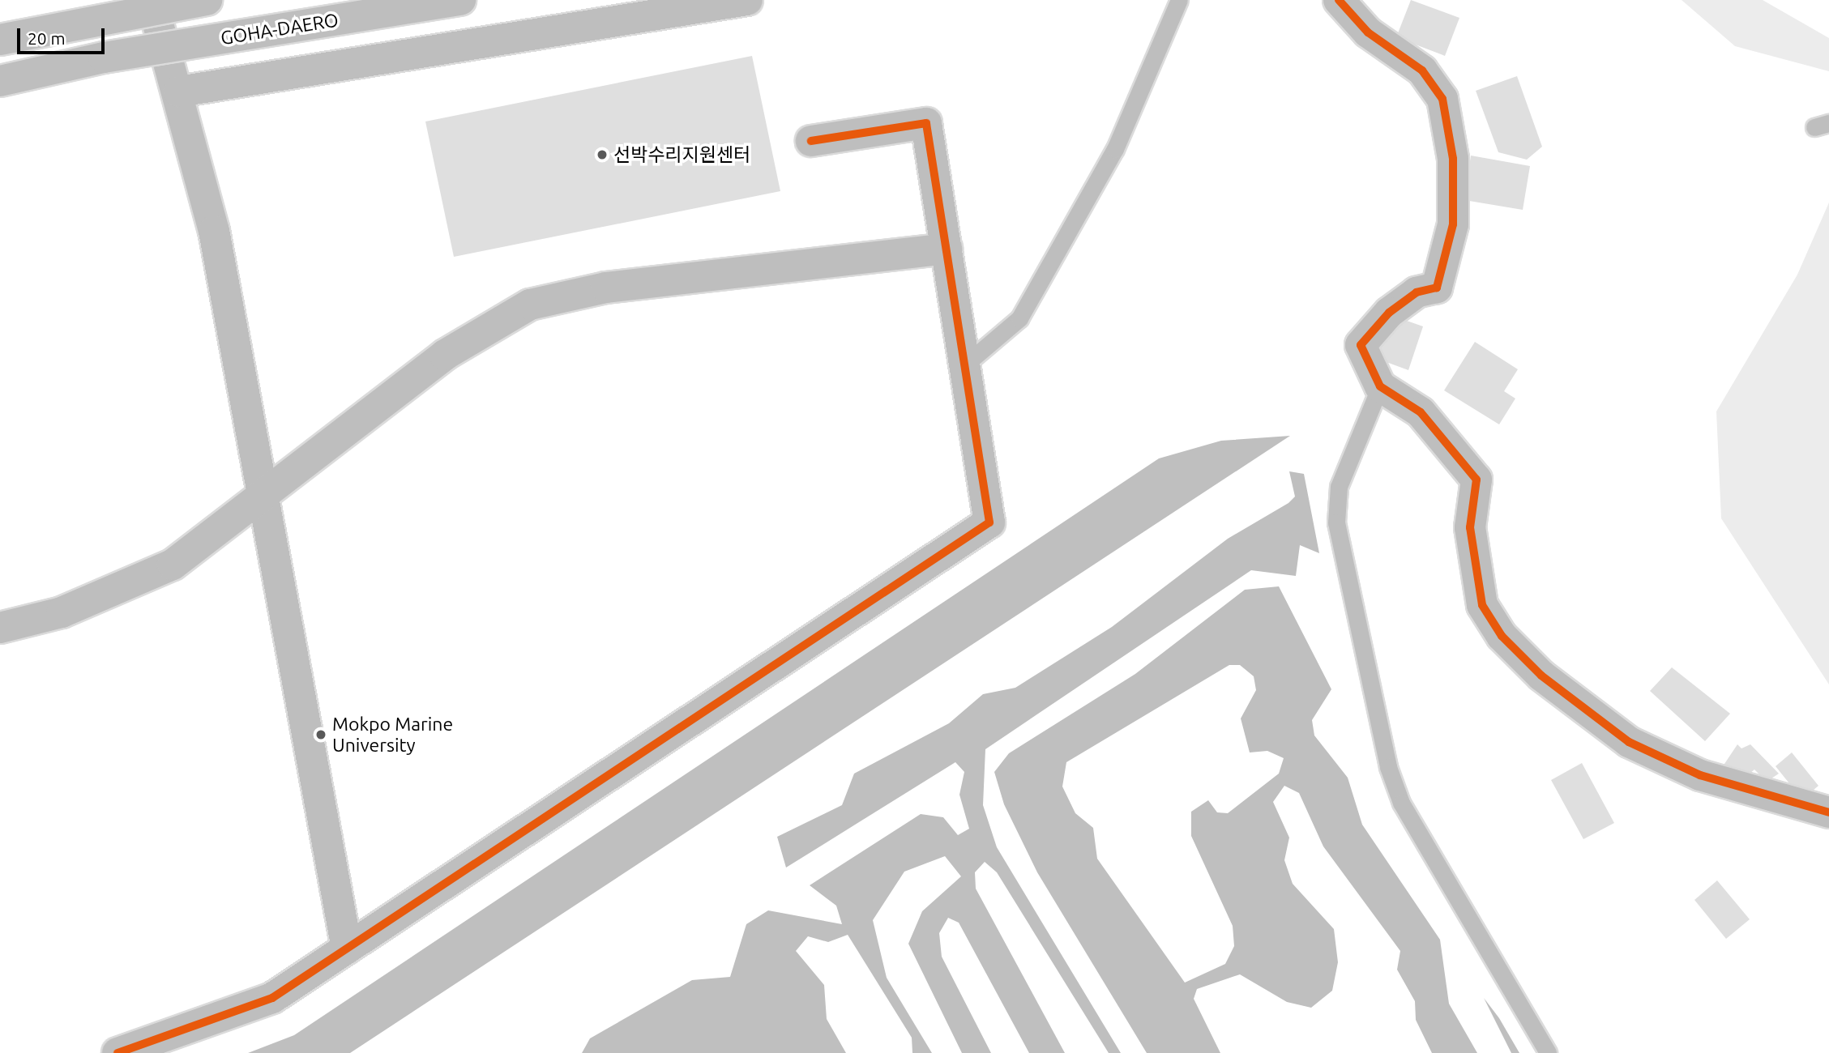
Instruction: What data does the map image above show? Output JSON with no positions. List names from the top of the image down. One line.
{"streets":{"street":["GOHA-DAERO"]},"places":["선박수리지원센터","Mokpo Marine University"],"scale_bar":"20 m"}
